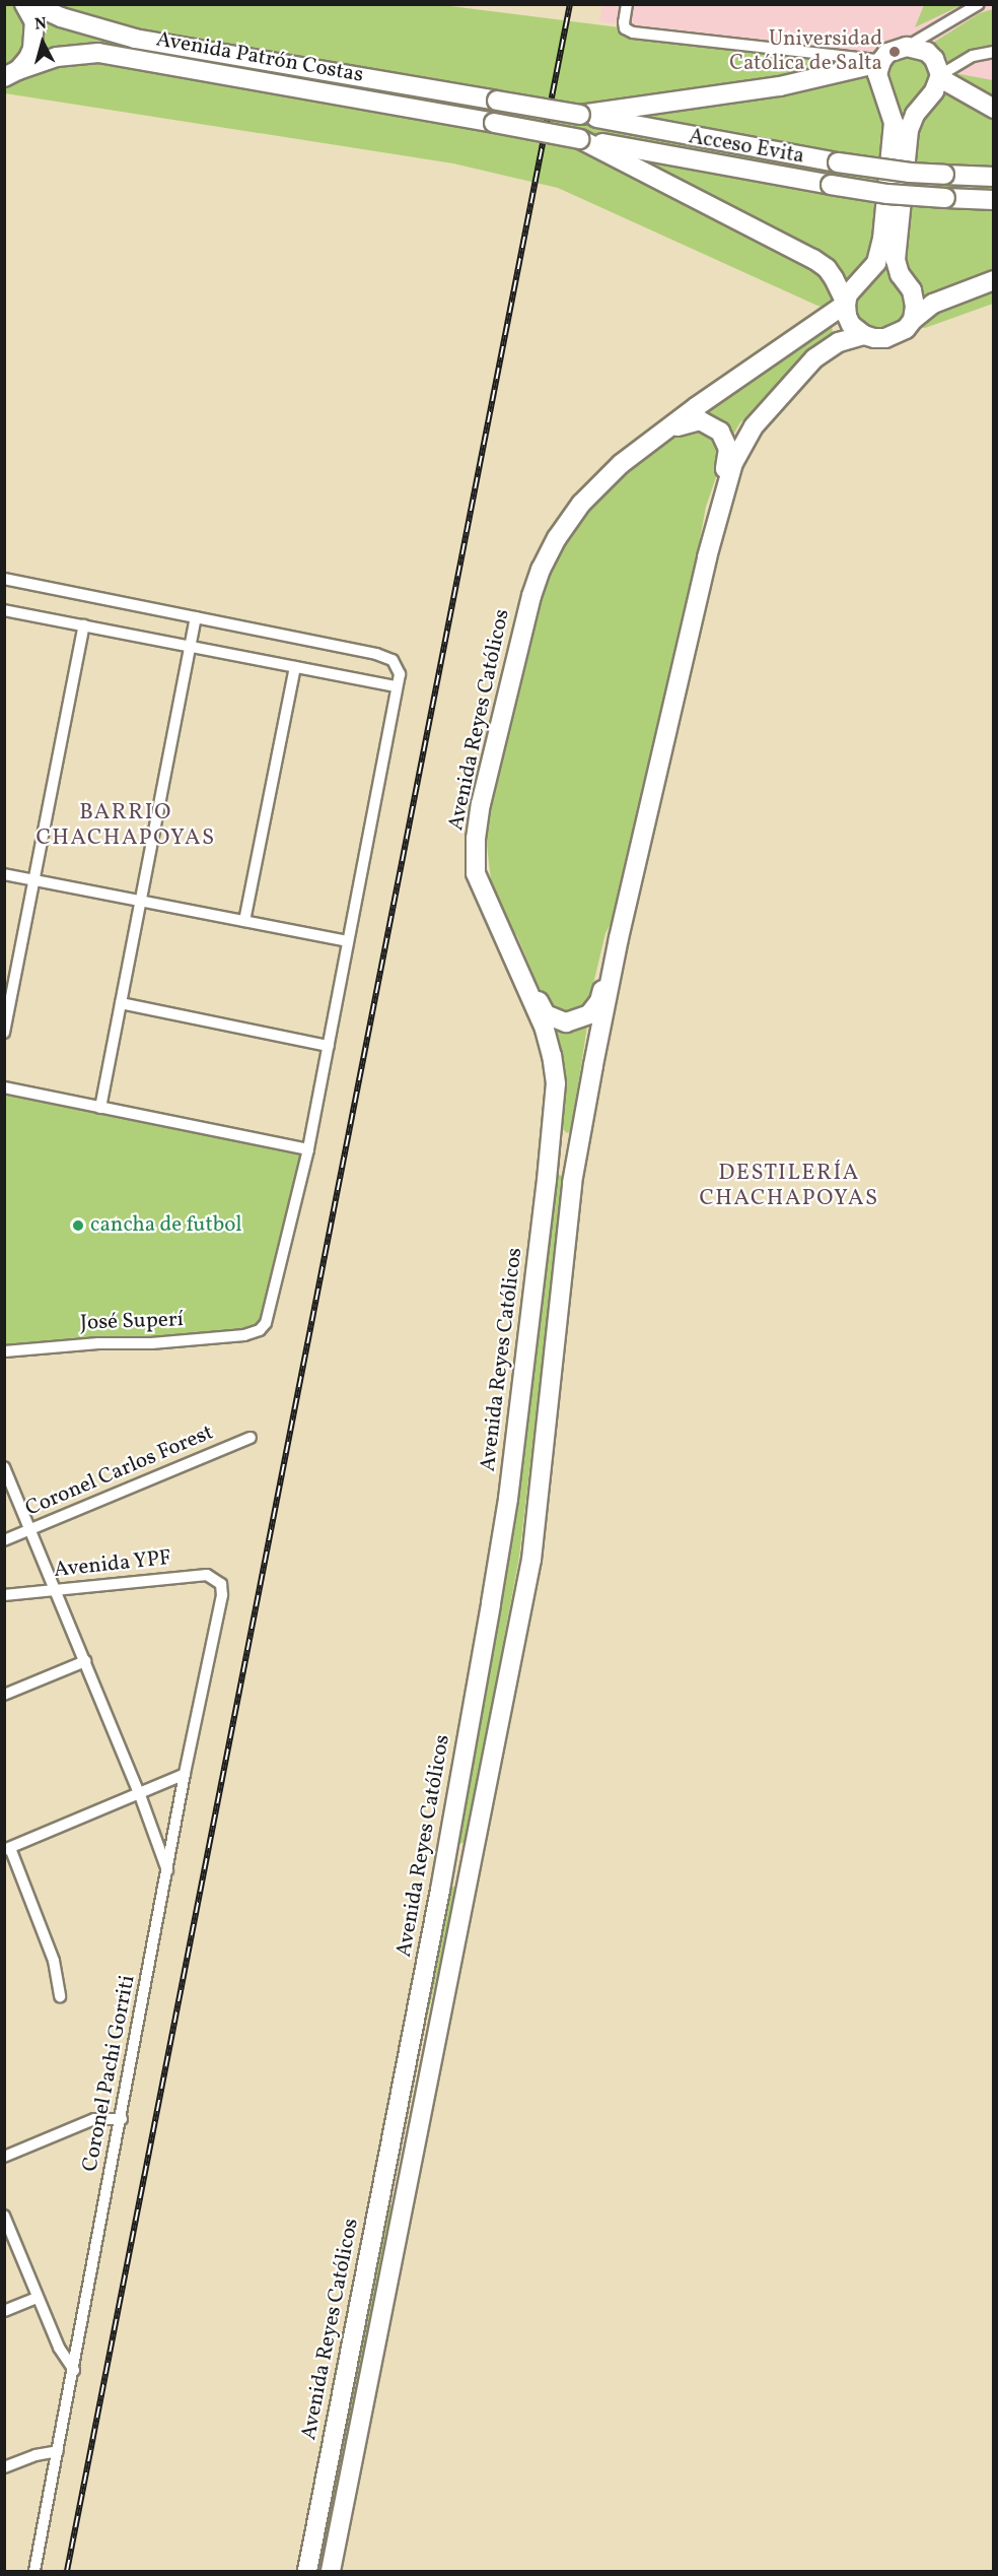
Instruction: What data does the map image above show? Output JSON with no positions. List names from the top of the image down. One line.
{"streets":{"main road":["Avenida Patrón Costas","Acceso Evita","Avenida Reyes Católicos"],"street":["José Superí","Coronel Carlos Forest","Avenida YPF","Coronel Pachi Gorriti"]},"crossings":[["Avenida Patrón Costas","Acceso Evita"],["Avenida YPF","Coronel Pachi Gorriti"]],"districts":["BARRIO CHACHAPOYAS","DESTILERÍA CHACHAPOYAS"],"places":["Universidad Católica de Salta","cancha de futbol"],"north":"top"}
